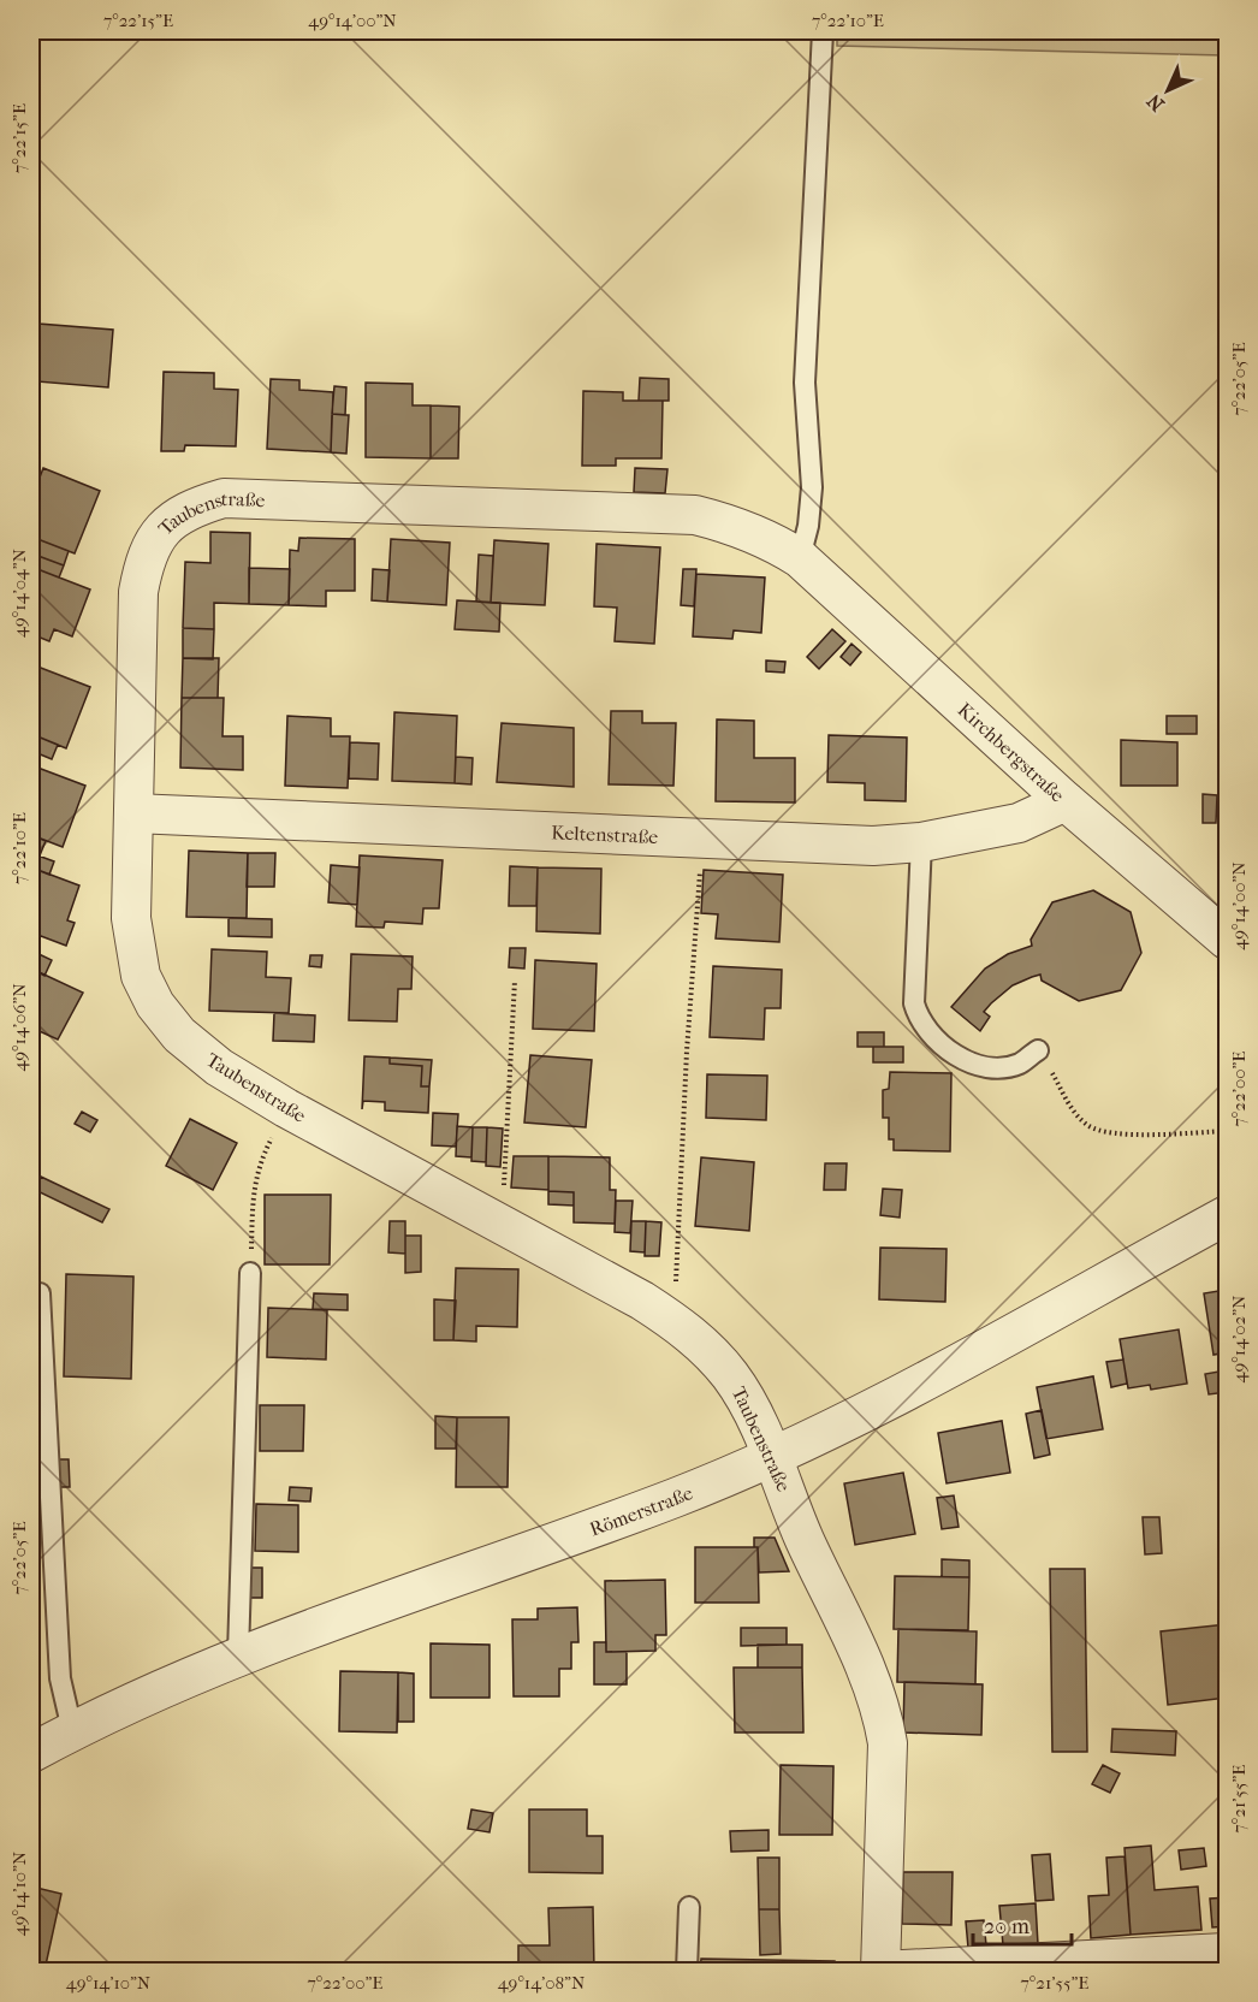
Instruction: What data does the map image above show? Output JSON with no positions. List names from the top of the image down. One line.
{"streets":{"street":["Taubenstraße","Kirchbergstraße","Keltenstraße","Römerstraße"]},"crossings":[["Taubenstraße","Kirchbergstraße"],["Taubenstraße","Keltenstraße"],["Taubenstraße","Römerstraße"],["Kirchbergstraße","Keltenstraße"]],"scale_bar":"20 m","north":"bottom left","coordinates":["7°22'15\"E","49°14'00\"N","7°22'10\"E","7°22'05\"E","49°14'04\"N","49°14'06\"N","7°22'00\"E","49°14'02\"N","7°21'55\"E","49°14'10\"N","49°14'08\"N"]}
